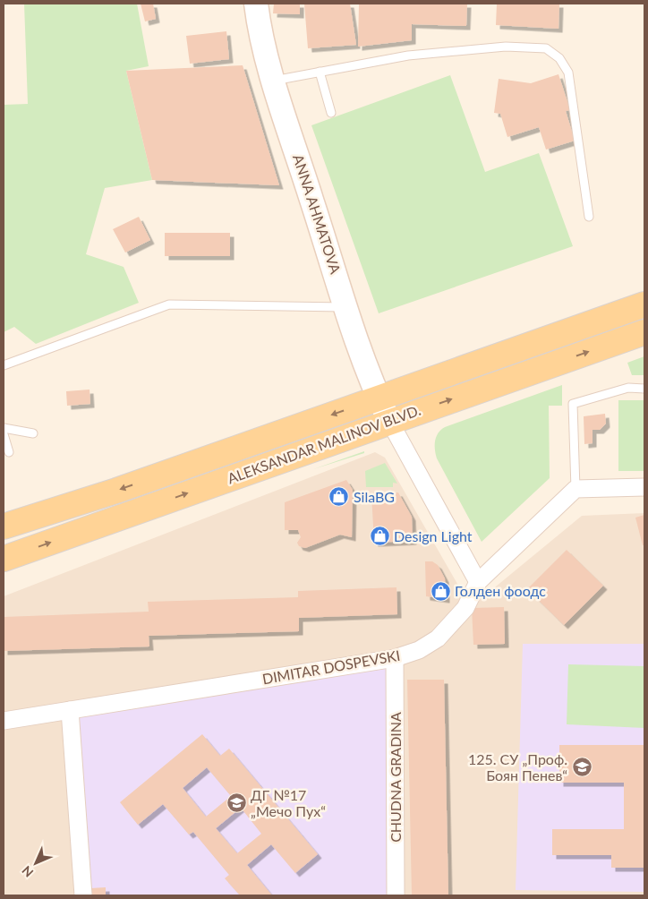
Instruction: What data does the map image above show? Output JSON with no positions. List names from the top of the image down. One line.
{"streets":{"main road":["ALEKSANDAR MALINOV BLVD."],"street":["ANNA AHMATOVA","DIMITAR DOSPEVSKI","CHUDNA GRADINA"]},"crossings":[["ANNA AHMATOVA","ALEKSANDAR MALINOV BLVD."],["DIMITAR DOSPEVSKI","CHUDNA GRADINA"]],"places":{"shop":["SilaBG","Design Light","Голден фоодс"],"school or university":["125. СУ „Проф. Боян Пенев“","ДГ №17 „Мечо Пух“"]},"north":"bottom left"}
